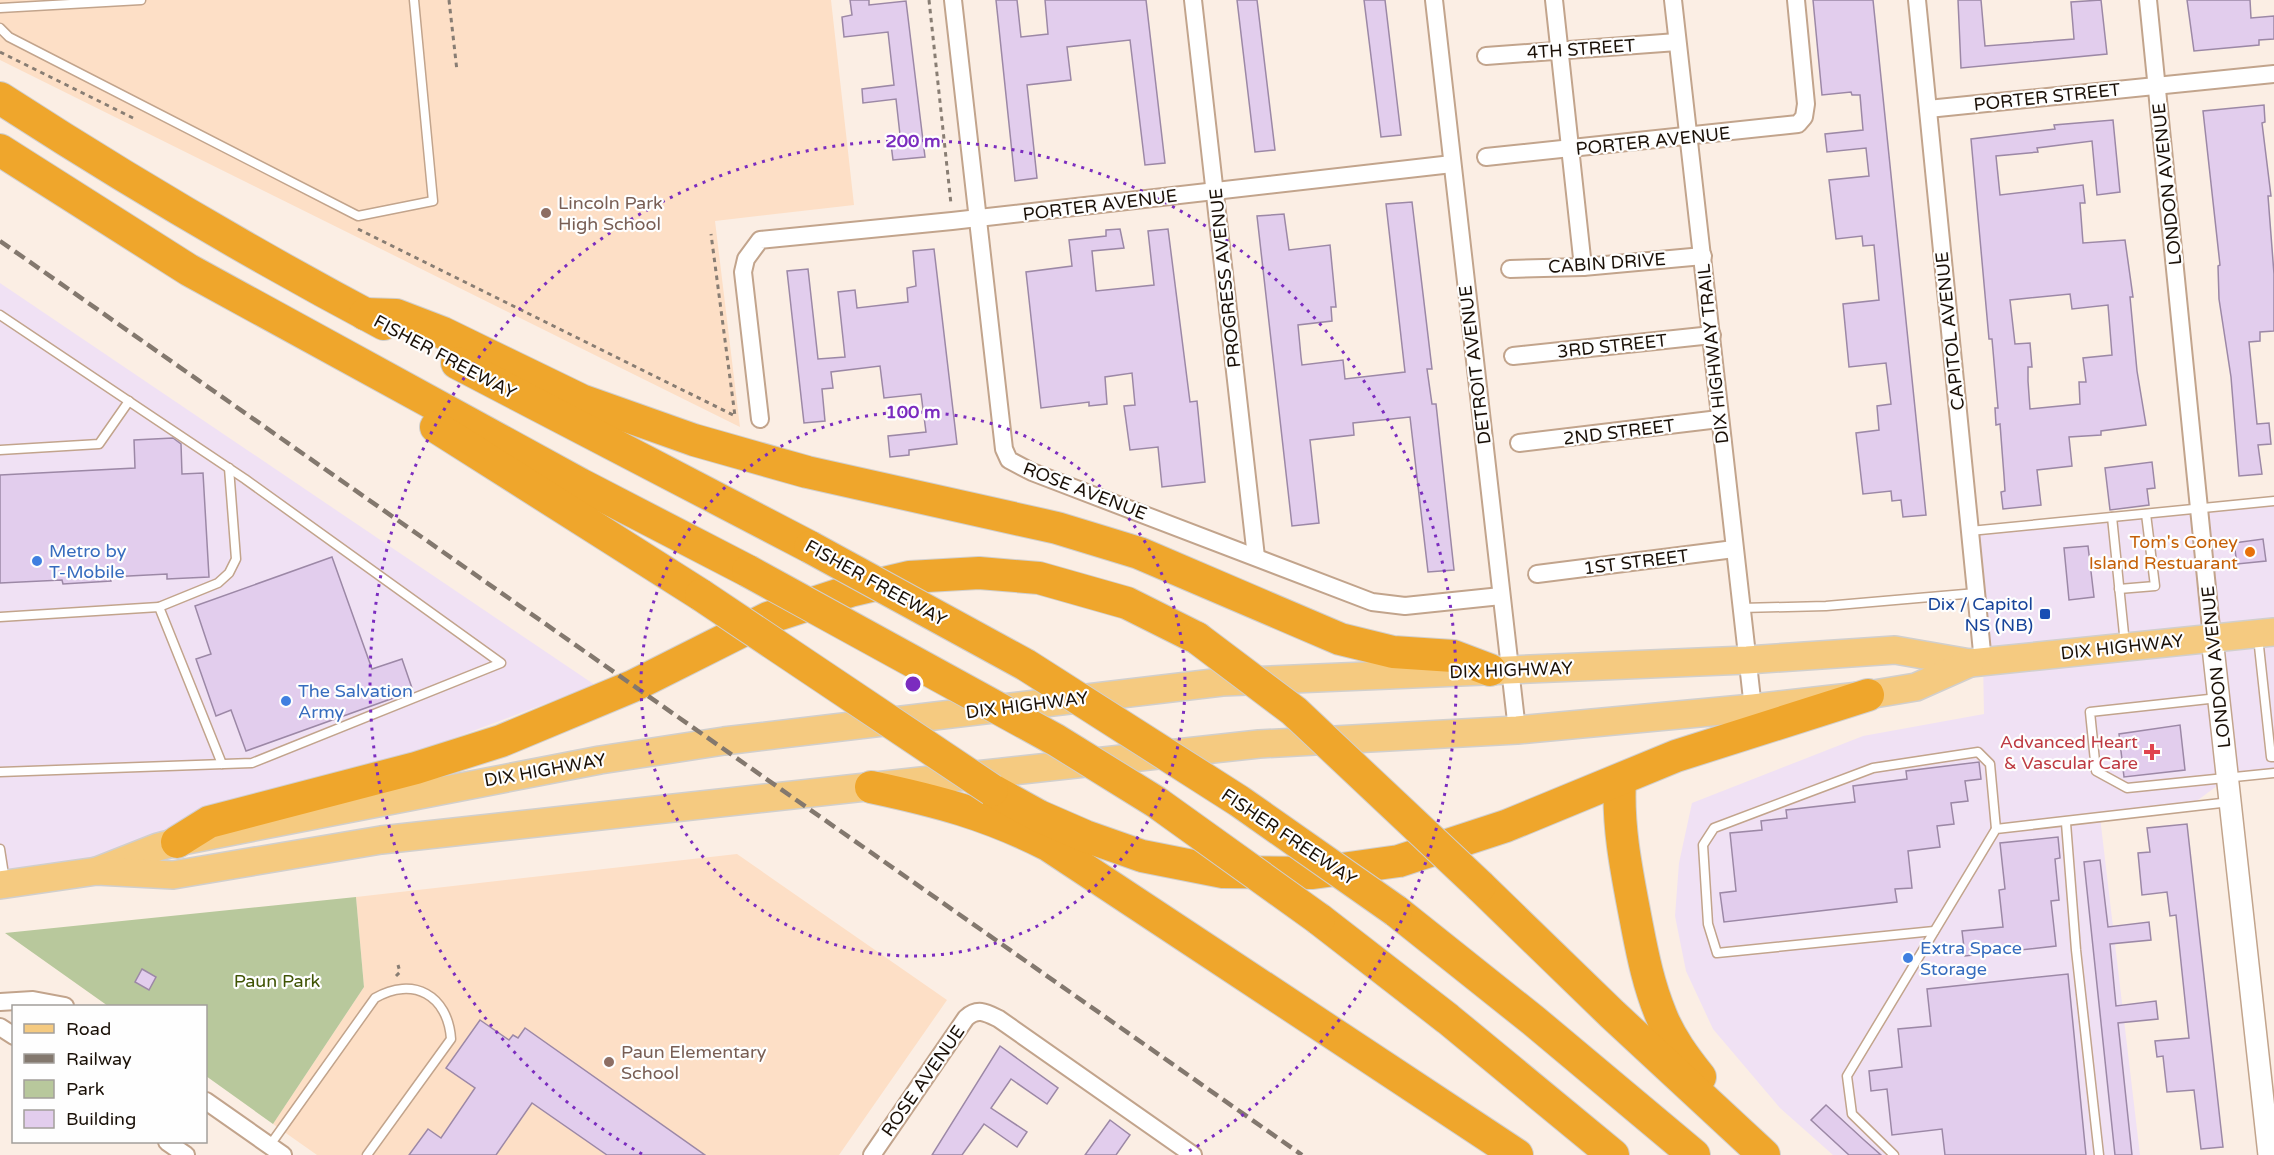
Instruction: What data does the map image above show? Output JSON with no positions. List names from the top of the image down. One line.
{"streets":{"highway":["FISHER FREEWAY"],"main road":["DIX HIGHWAY"],"street":["4TH STREET","PORTER STREET","PORTER AVENUE","LONDON AVENUE","CABIN DRIVE","PROGRESS AVENUE","CAPITOL AVENUE","3RD STREET","DIX HIGHWAY TRAIL","DETROIT AVENUE","2ND STREET","ROSE AVENUE","1ST STREET"]},"crossings":[["4TH STREET","DIX HIGHWAY TRAIL"],["PORTER STREET","LONDON AVENUE"],["PORTER STREET","CAPITOL AVENUE"],["PORTER AVENUE","PROGRESS AVENUE"],["PORTER AVENUE","DIX HIGHWAY TRAIL"],["PORTER AVENUE","DETROIT AVENUE"],["PORTER AVENUE","ROSE AVENUE"],["LONDON AVENUE","DIX HIGHWAY"],["CABIN DRIVE","DIX HIGHWAY TRAIL"],["PROGRESS AVENUE","ROSE AVENUE"],["CAPITOL AVENUE","DIX HIGHWAY"],["3RD STREET","DIX HIGHWAY TRAIL"],["DIX HIGHWAY TRAIL","2ND STREET"],["DIX HIGHWAY TRAIL","1ST STREET"],["DIX HIGHWAY TRAIL","DIX HIGHWAY"],["DETROIT AVENUE","ROSE AVENUE"],["DETROIT AVENUE","DIX HIGHWAY"]],"parks":["Paun Park"],"places":{"other":["Lincoln Park High School","Tom's Coney Island Restuarant","Metro by T-Mobile","The Salvation Army","Extra Space Storage","Paun Elementary School"],"transit":["Dix / Capitol NS (NB)"],"health":["Advanced Heart & Vascular Care"]},"legend":["Road","Railway","Park","Building"],"rings":["200 m","100 m"]}
